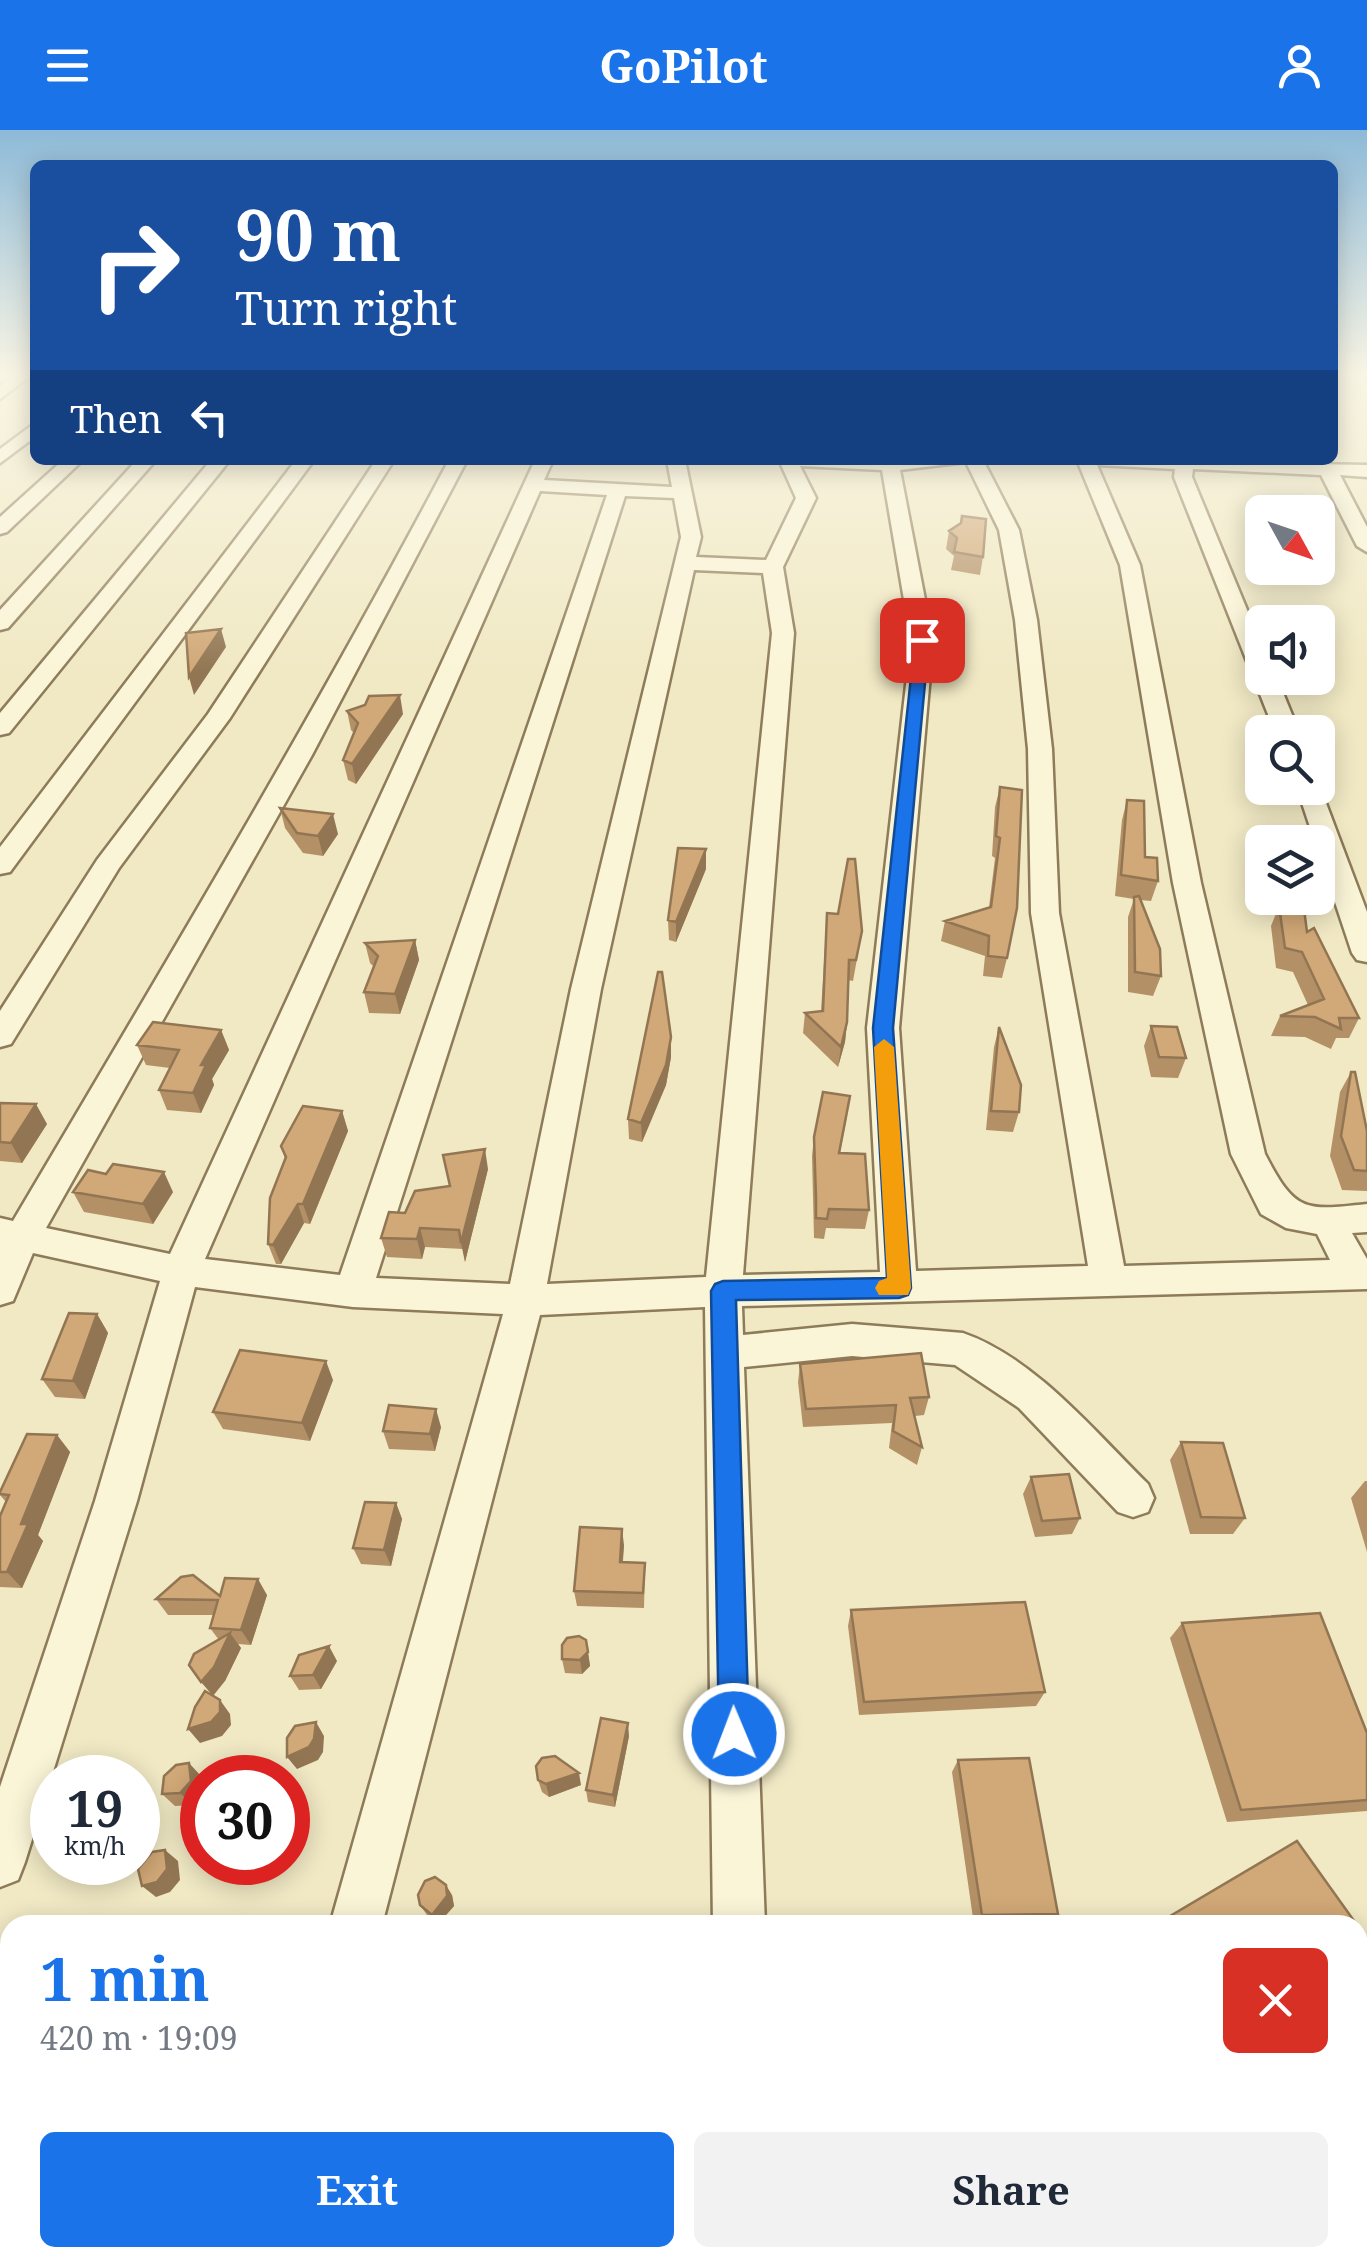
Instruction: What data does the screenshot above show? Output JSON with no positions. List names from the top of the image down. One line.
{"north":"bottom right","page":{"header":"GoPilot","turn":["90 m","Turn right"],"then":"Then","speed":"19 km/h","limit":"30","heading":["1 min","420 m · 19:09"],"buttons":["Exit","Share"]}}
